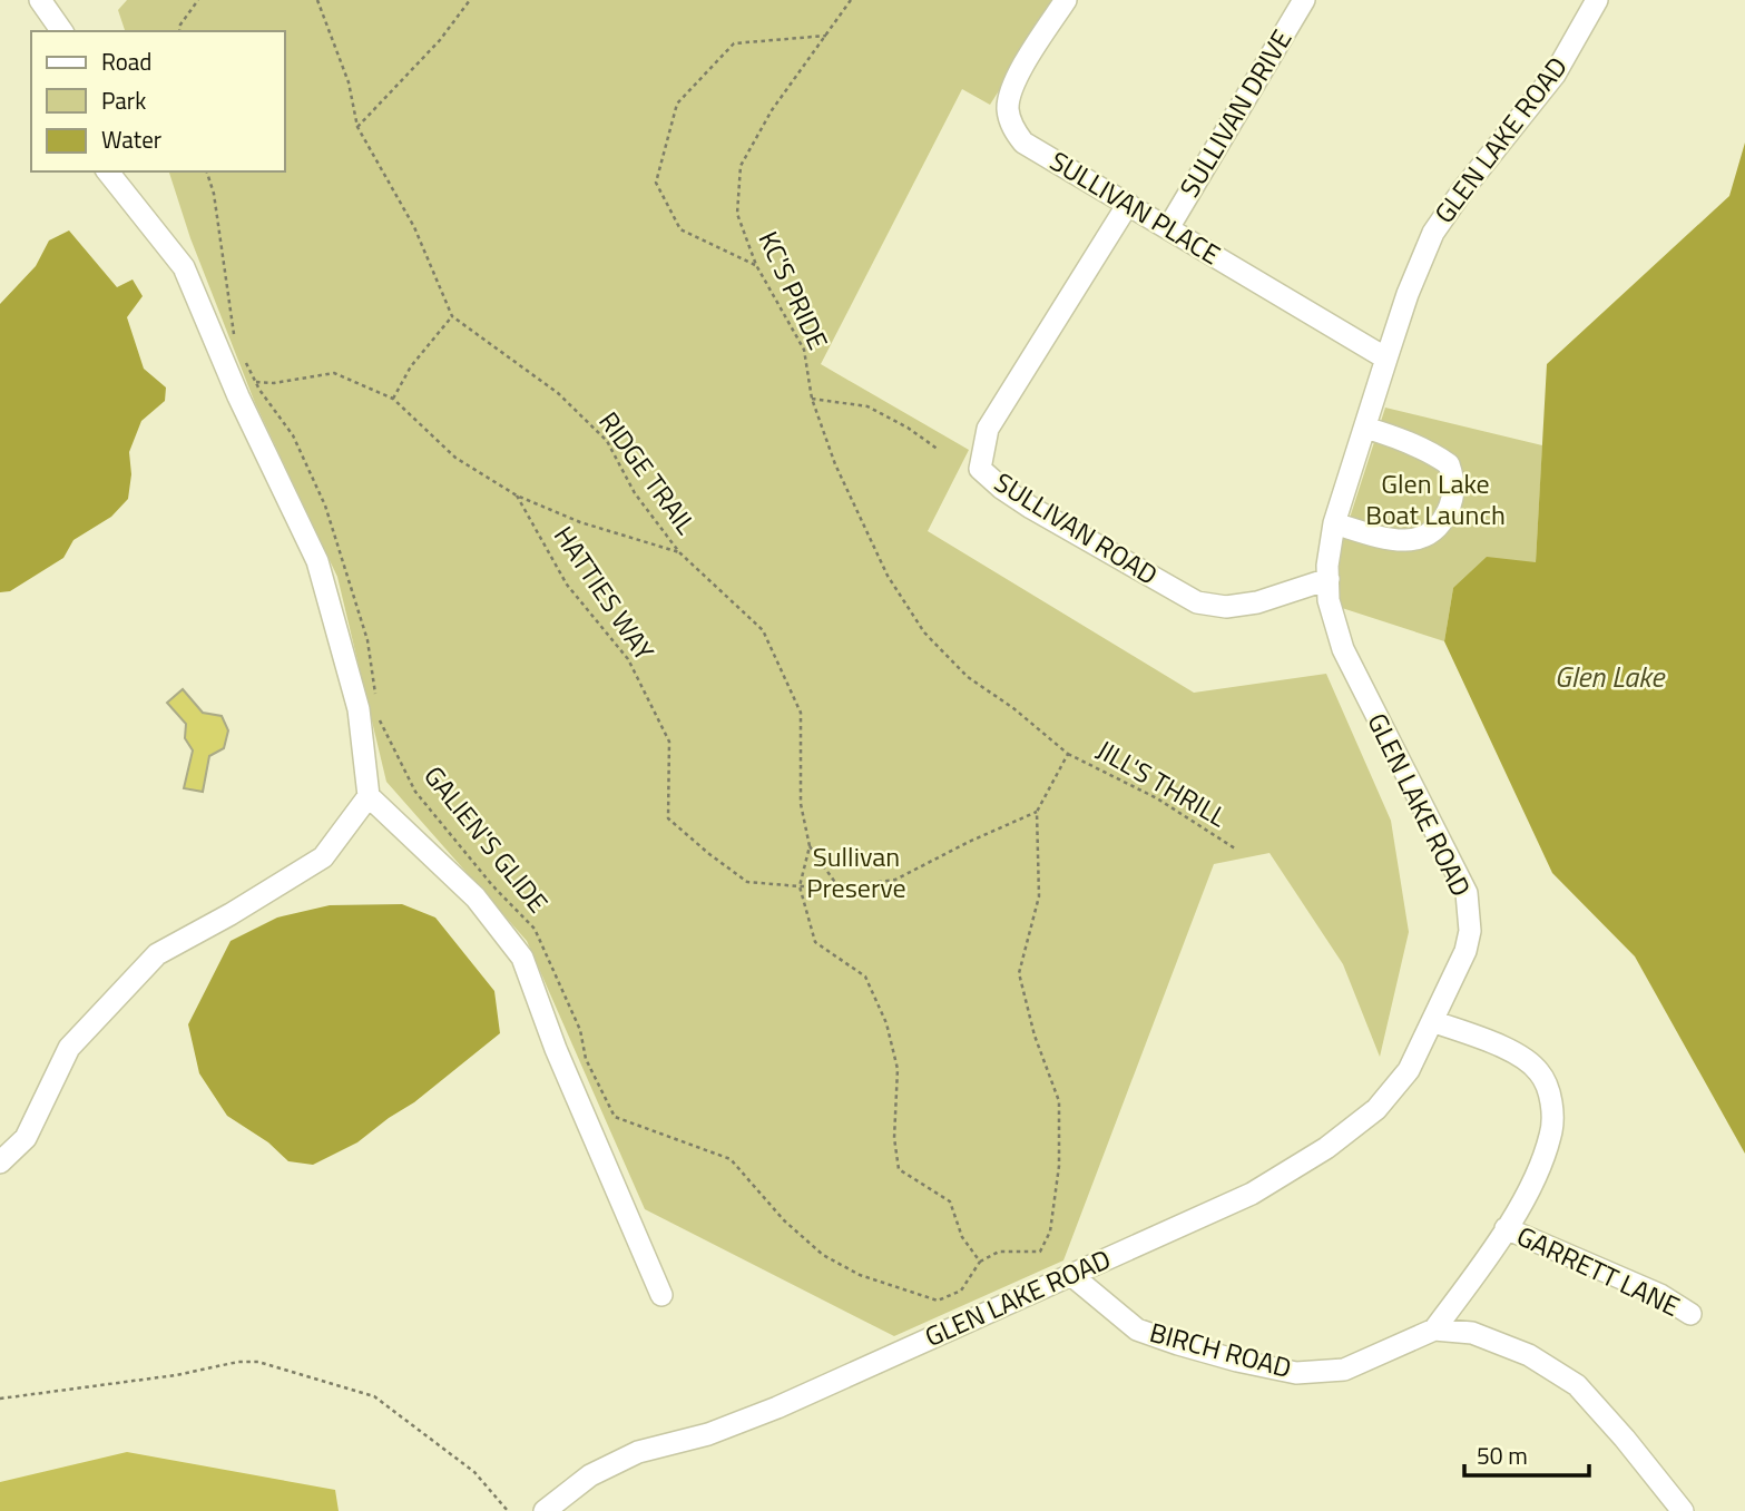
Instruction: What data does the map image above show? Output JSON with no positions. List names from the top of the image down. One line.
{"streets":{"street":["SULLIVAN DRIVE","GLEN LAKE ROAD","SULLIVAN PLACE","SULLIVAN ROAD","GARRETT LANE","BIRCH ROAD"],"path":["KC'S PRIDE","RIDGE TRAIL","HATTIES WAY","JILL'S THRILL","GALIEN'S GLIDE"]},"crossings":[["SULLIVAN DRIVE","SULLIVAN PLACE"],["GLEN LAKE ROAD","SULLIVAN PLACE"],["GLEN LAKE ROAD","SULLIVAN ROAD"],["GLEN LAKE ROAD","BIRCH ROAD"],["SULLIVAN PLACE","SULLIVAN ROAD"],["KC'S PRIDE","JILL'S THRILL"],["RIDGE TRAIL","HATTIES WAY"],["RIDGE TRAIL","GALIEN'S GLIDE"]],"water":["Glen Lake"],"parks":["Glen Lake Boat Launch","Sullivan Preserve"],"legend":["Road","Park","Water"],"scale_bar":"50 m"}
